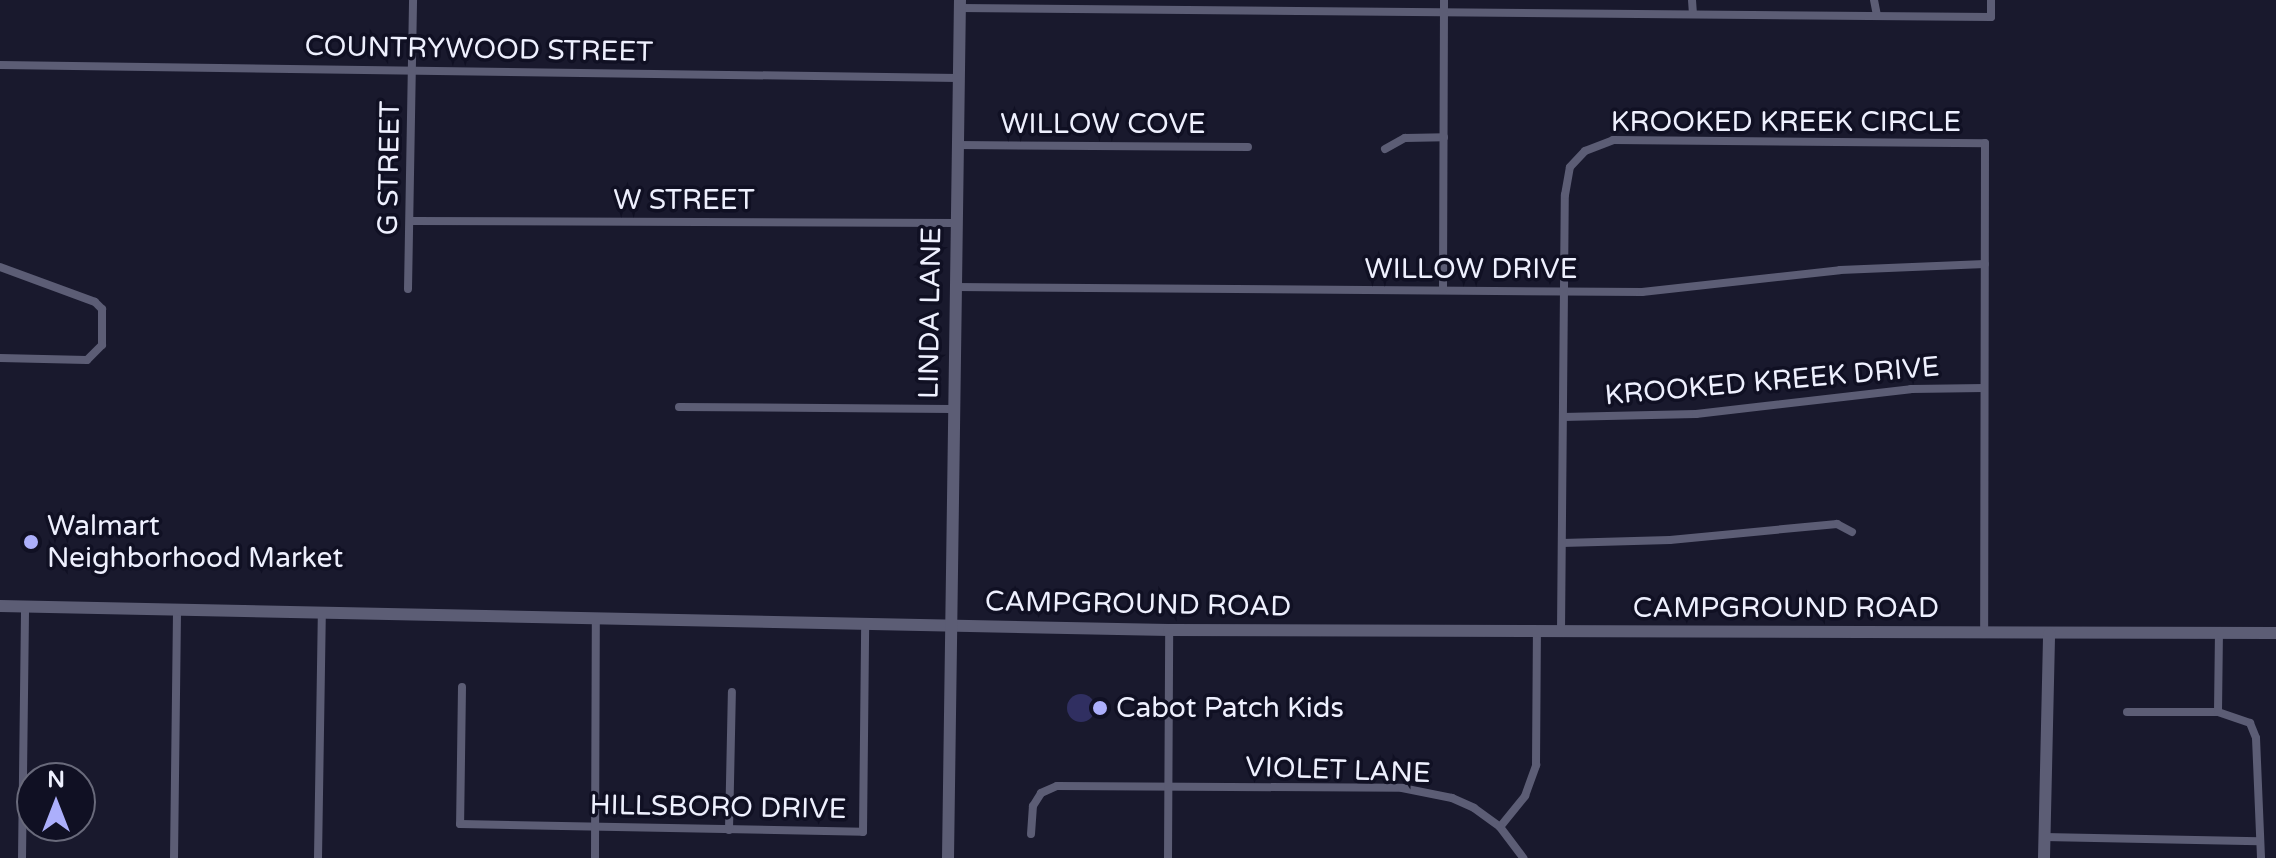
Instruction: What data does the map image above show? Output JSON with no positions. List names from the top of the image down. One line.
{"streets":{"street":["COUNTRYWOOD STREET","KROOKED KREEK CIRCLE","WILLOW COVE","G STREET","W STREET","WILLOW DRIVE","LINDA LANE","KROOKED KREEK DRIVE","CAMPGROUND ROAD","VIOLET LANE","HILLSBORO DRIVE"]},"crossings":[["COUNTRYWOOD STREET","G STREET"],["COUNTRYWOOD STREET","LINDA LANE"],["KROOKED KREEK CIRCLE","WILLOW DRIVE"],["KROOKED KREEK CIRCLE","KROOKED KREEK DRIVE"],["KROOKED KREEK CIRCLE","CAMPGROUND ROAD"],["WILLOW COVE","LINDA LANE"],["G STREET","W STREET"],["W STREET","LINDA LANE"],["WILLOW DRIVE","LINDA LANE"],["LINDA LANE","CAMPGROUND ROAD"],["CAMPGROUND ROAD","HILLSBORO DRIVE"]],"places":["Walmart Neighborhood Market","Cabot Patch Kids"],"north":"top"}
